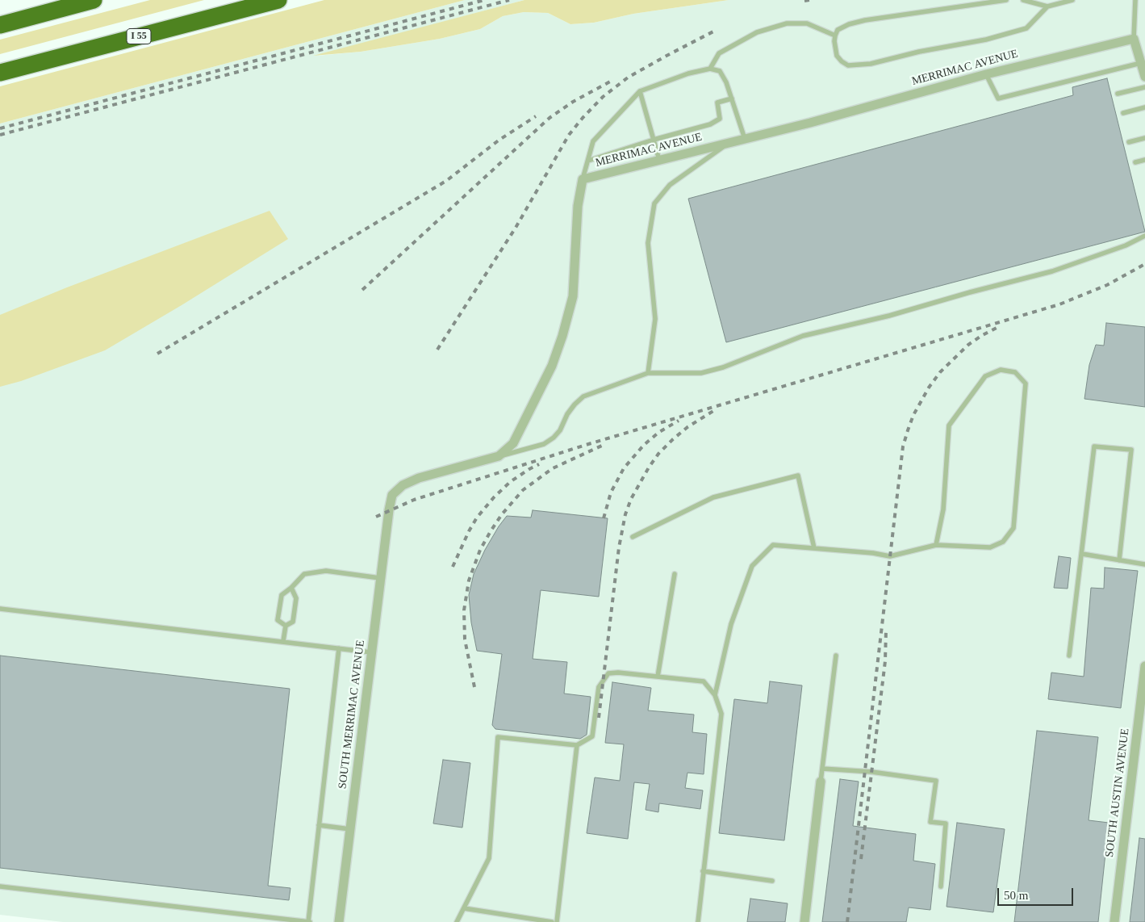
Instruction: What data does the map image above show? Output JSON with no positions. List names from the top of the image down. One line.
{"streets":{"highway":["I 55"],"street":["MERRIMAC AVENUE","SOUTH MERRIMAC AVENUE","SOUTH AUSTIN AVENUE"]},"scale_bar":"50 m"}
